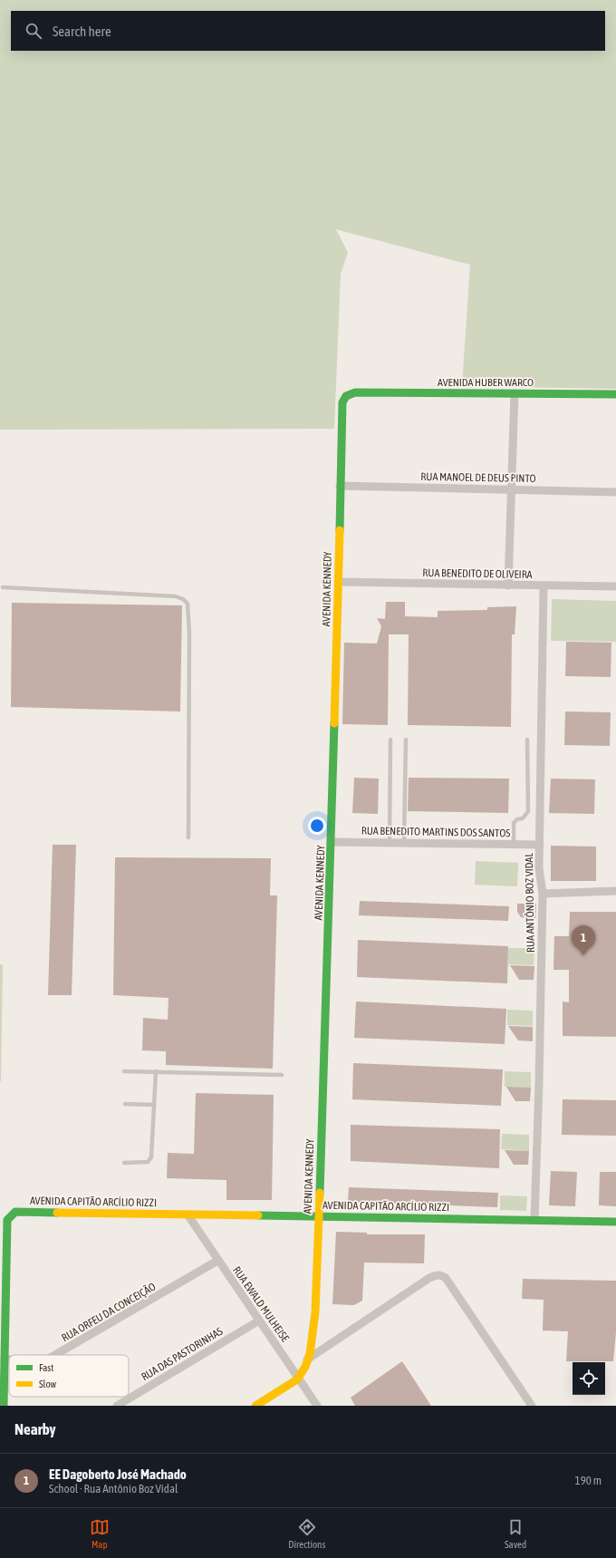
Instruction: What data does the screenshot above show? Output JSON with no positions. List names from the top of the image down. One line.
{"streets":{"street":["AVENIDA HUBER WARCO","RUA MANOEL DE DEUS PINTO","RUA BENEDITO DE OLIVEIRA","AVENIDA KENNEDY","RUA BENEDITO MARTINS DOS SANTOS","RUA ANTÔNIO BOZ VIDAL","AVENIDA CAPITÃO ARCÍLIO RIZZI","RUA EWALD MULHEISE","RUA ORFEU DA CONCEIÇÃO","RUA DAS PASTORINHAS"]},"crossings":[["AVENIDA HUBER WARCO","AVENIDA KENNEDY"],["RUA MANOEL DE DEUS PINTO","AVENIDA KENNEDY"],["RUA BENEDITO DE OLIVEIRA","AVENIDA KENNEDY"],["RUA BENEDITO DE OLIVEIRA","RUA ANTÔNIO BOZ VIDAL"],["AVENIDA KENNEDY","RUA BENEDITO MARTINS DOS SANTOS"],["AVENIDA KENNEDY","AVENIDA CAPITÃO ARCÍLIO RIZZI"],["AVENIDA KENNEDY","RUA EWALD MULHEISE"],["RUA BENEDITO MARTINS DOS SANTOS","RUA ANTÔNIO BOZ VIDAL"],["RUA ANTÔNIO BOZ VIDAL","AVENIDA CAPITÃO ARCÍLIO RIZZI"],["AVENIDA CAPITÃO ARCÍLIO RIZZI","RUA EWALD MULHEISE"],["AVENIDA CAPITÃO ARCÍLIO RIZZI","RUA ORFEU DA CONCEIÇÃO"],["RUA EWALD MULHEISE","RUA ORFEU DA CONCEIÇÃO"],["RUA EWALD MULHEISE","RUA DAS PASTORINHAS"]],"legend":["Fast","Slow"],"page":{"search":"Search here","pins":"1","heading":"Nearby","list":[{"mark":"1","name":"EE Dagoberto José Machado","note":"School · Rua Antônio Boz Vidal","value":"190 m"}],"nav":["Map","Directions","Saved"]}}
